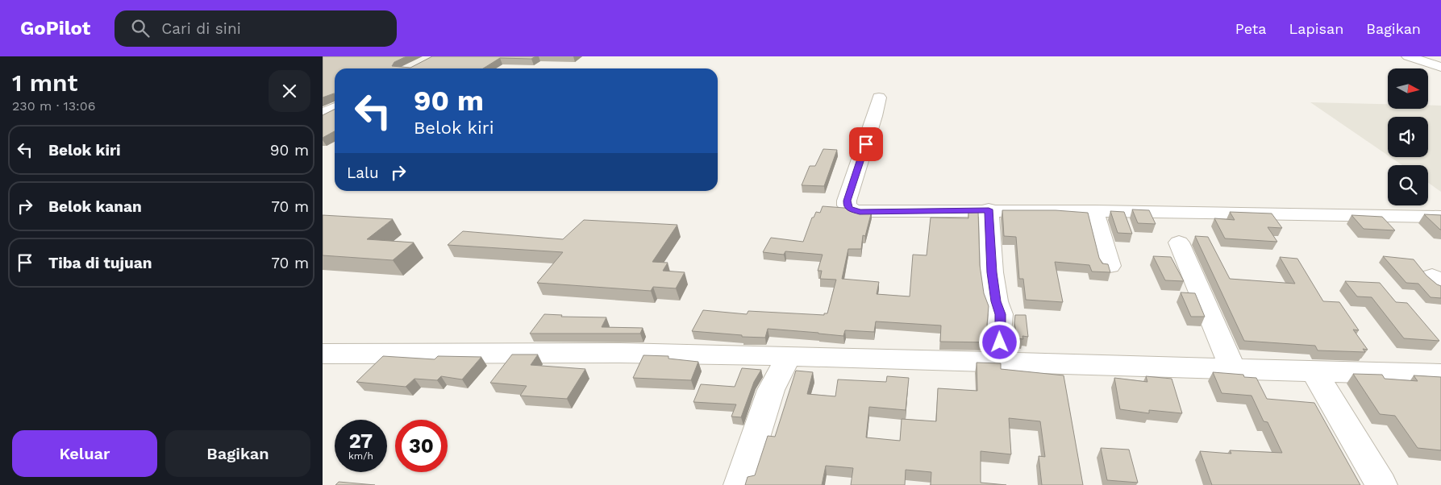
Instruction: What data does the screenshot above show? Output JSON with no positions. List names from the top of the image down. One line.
{"north":"right","page":{"header":"GoPilot","search":"Cari di sini","nav":["Peta","Lapisan","Bagikan"],"heading":["1 mnt","230 m · 13:06"],"turn":["90 m","Belok kiri"],"list":[{"name":"Belok kiri","value":"90 m"},{"name":"Belok kanan","value":"70 m"},{"name":"Tiba di tujuan","value":"70 m"}],"then":"Lalu","speed":"27 km/h","limit":"30","buttons":["Keluar","Bagikan"]}}
